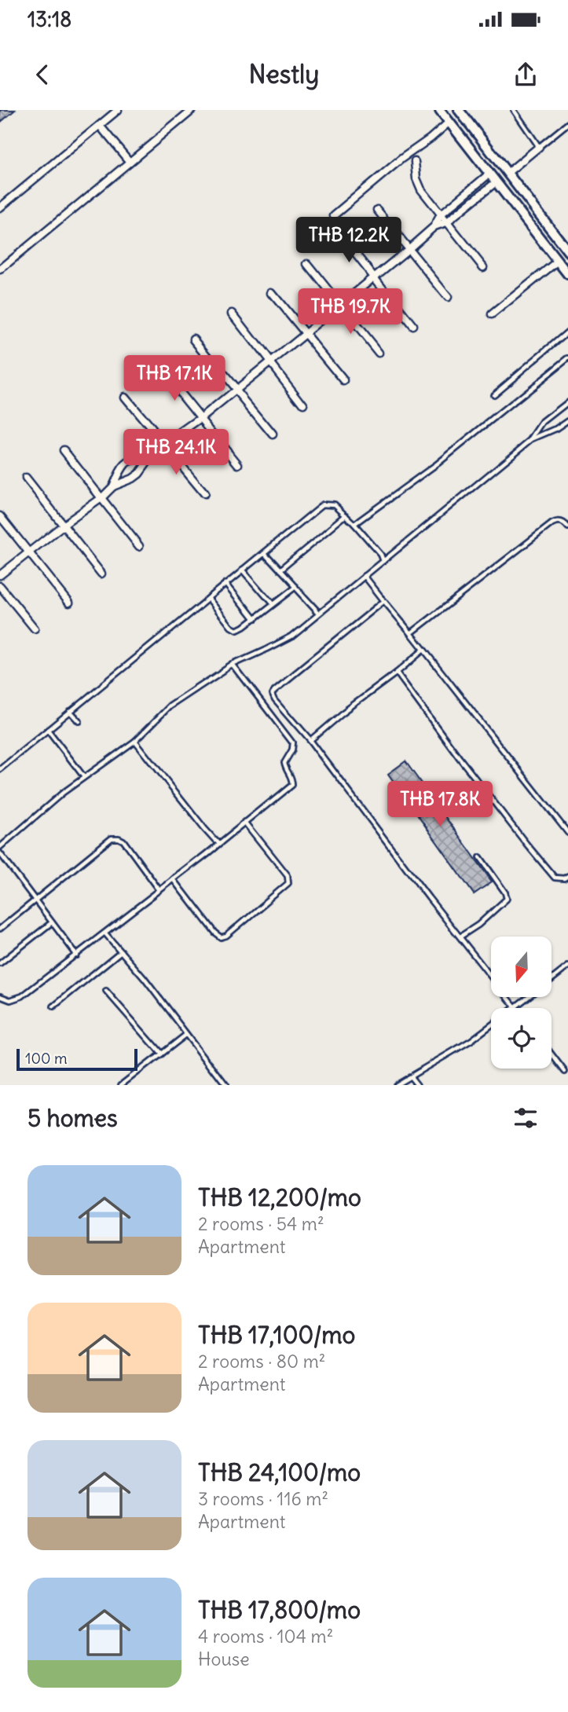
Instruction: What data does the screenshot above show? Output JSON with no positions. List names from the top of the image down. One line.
{"scale_bar":"100 m","north":"bottom","page":{"status":"13:18","header":"Nestly","price":["THB 12.2K","THB 19.7K","THB 17.1K","THB 24.1K","THB 17.8K"],"scale":"100 m","heading":"5 homes","list":[{"name":"THB 12,200/mo","note":"2 rooms · 54 m² · Apartment"},{"name":"THB 17,100/mo","note":"2 rooms · 80 m² · Apartment"},{"name":"THB 24,100/mo","note":"3 rooms · 116 m² · Apartment"},{"name":"THB 17,800/mo","note":"4 rooms · 104 m² · House"}]}}
